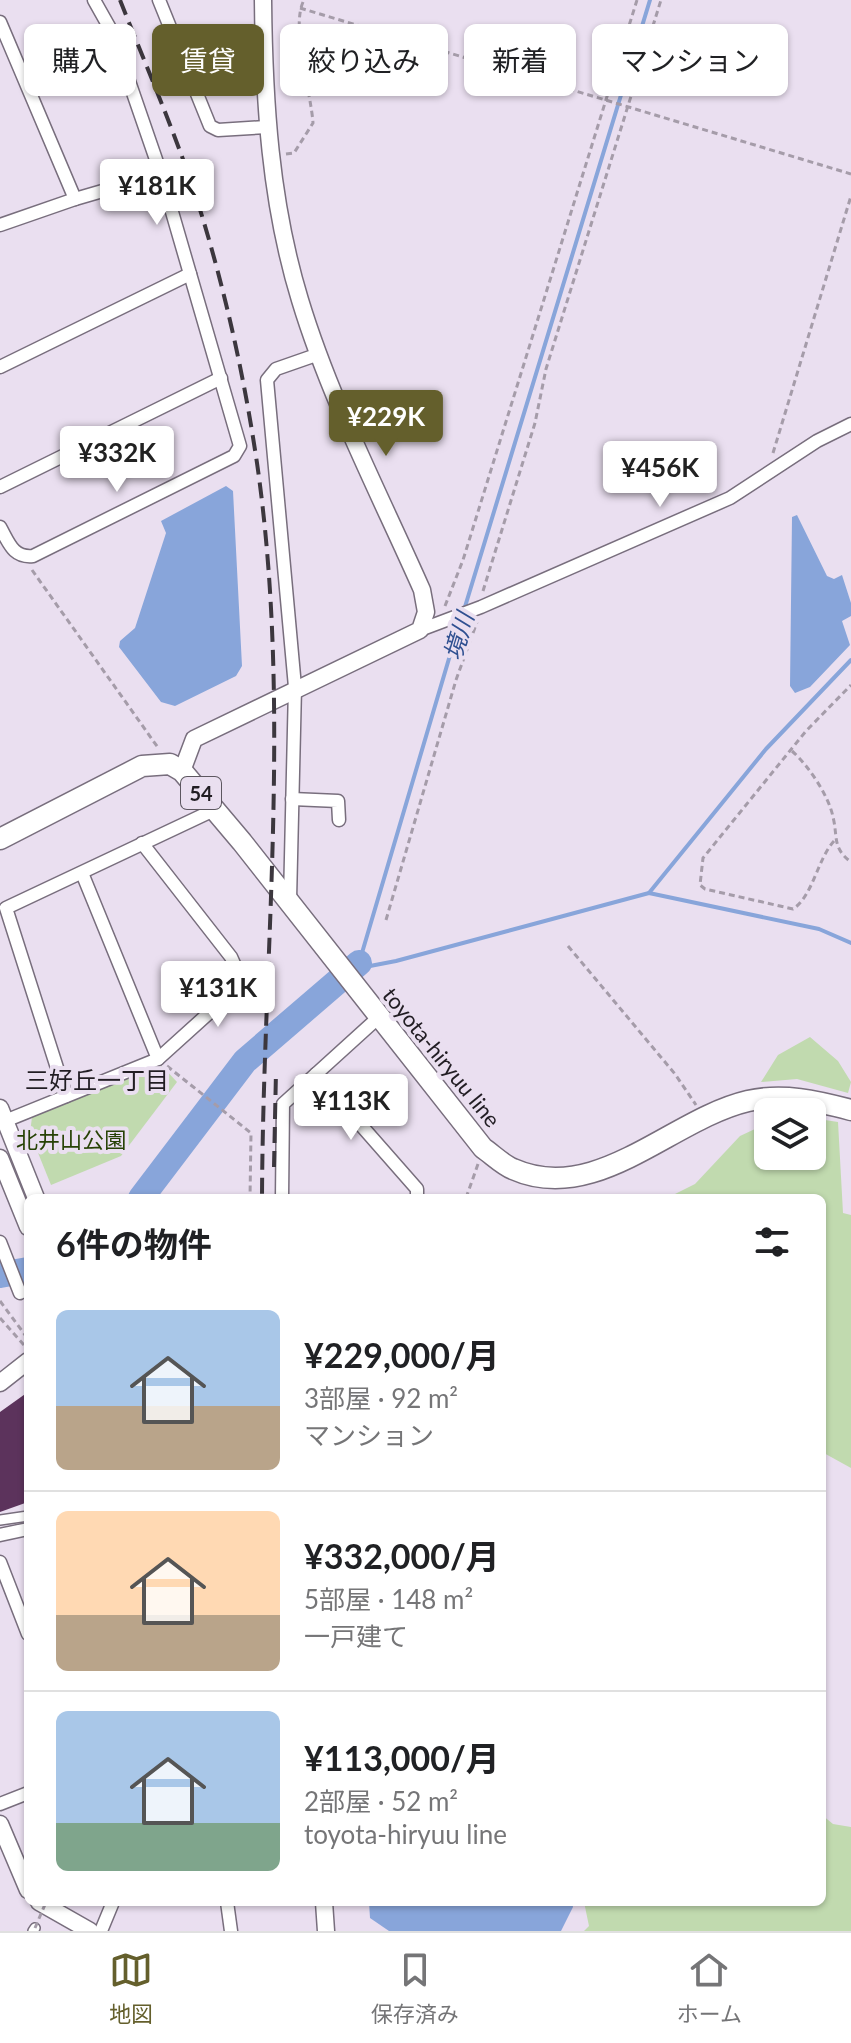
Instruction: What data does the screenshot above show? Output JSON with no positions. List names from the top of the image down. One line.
{"streets":{"main road":["54","toyota-hiryuu line"]},"crossings":[["54","toyota-hiryuu line"]],"districts":["三好丘一丁目"],"water":["境川"],"parks":["北井山公園"],"page":{"chip":["購入","賃貸","絞り込み","新着","マンション"],"price":["¥181K","¥229K","¥332K","¥456K","¥131K","¥113K"],"heading":"6件の物件","list":[{"name":"¥229,000/月","note":"3部屋 · 92 m² · マンション"},{"name":"¥332,000/月","note":"5部屋 · 148 m² · 一戸建て"},{"name":"¥113,000/月","note":"2部屋 · 52 m² · toyota-hiryuu line"}],"tabs":["地図","保存済み","ホーム"]}}
